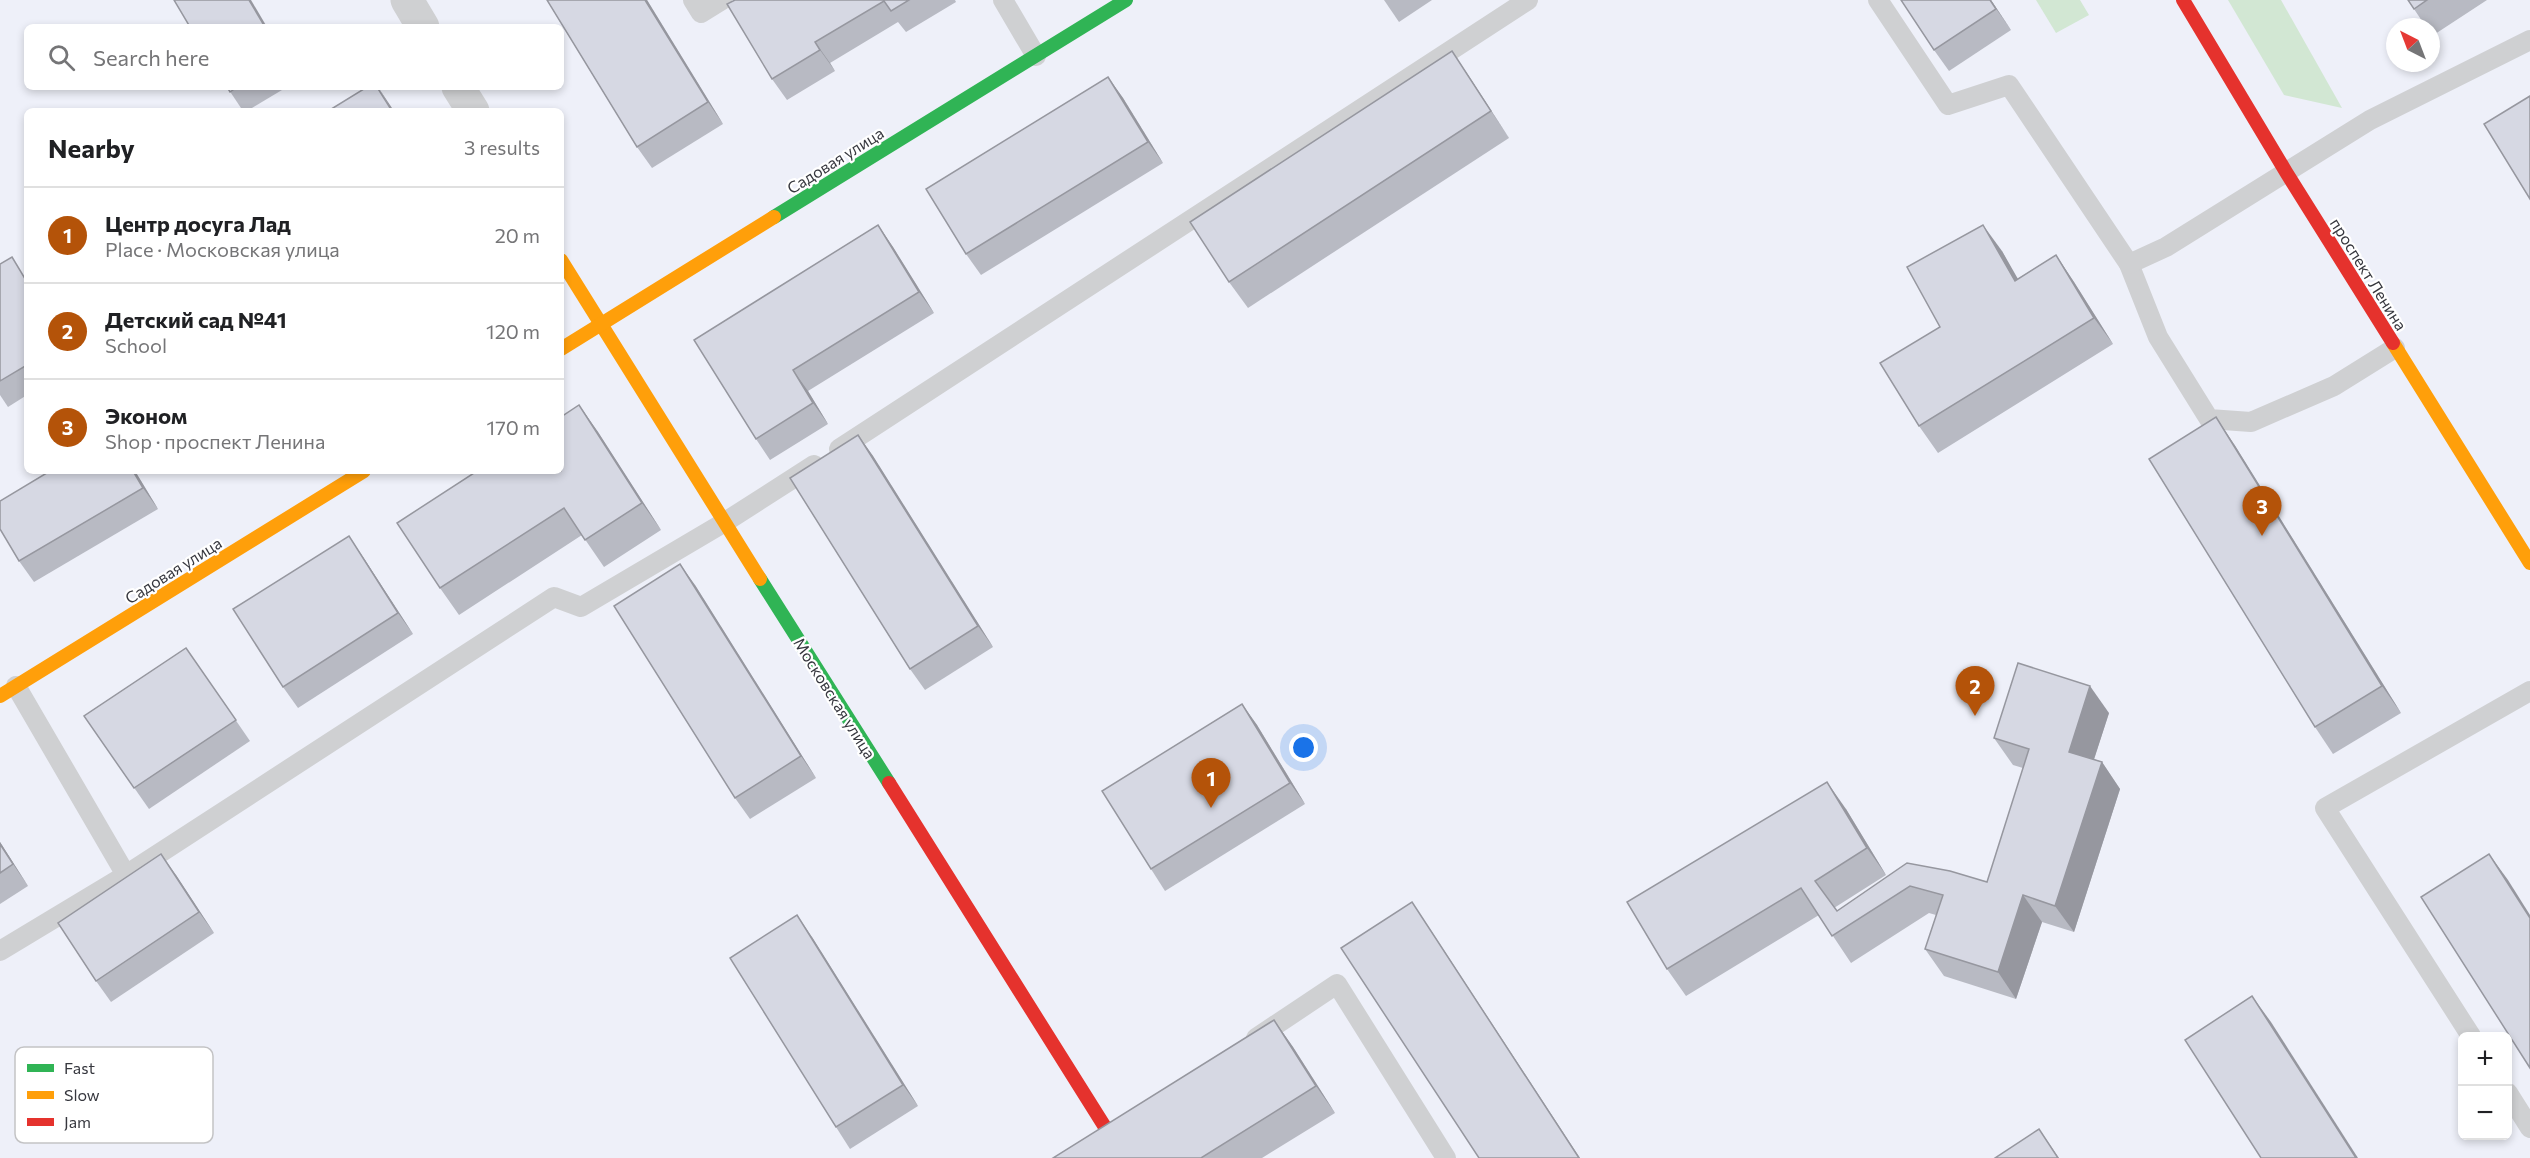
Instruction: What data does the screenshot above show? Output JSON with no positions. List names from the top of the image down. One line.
{"streets":{"street":["Садовая улица","проспект Ленина","Московская улица"]},"crossings":[["Садовая улица","Московская улица"]],"legend":["Fast","Slow","Jam"],"north":"top left","page":{"search":"Search here","heading":["Nearby","3 results"],"list":[{"mark":"1","name":"Центр досуга Лад","note":"Place · Московская улица","value":"20 m"},{"mark":"2","name":"Детский сад №41","note":"School","value":"120 m"},{"mark":"3","name":"Эконом","note":"Shop · проспект Ленина","value":"170 m"}],"pins":["3","2","1"],"map_buttons":["+","−"]}}
